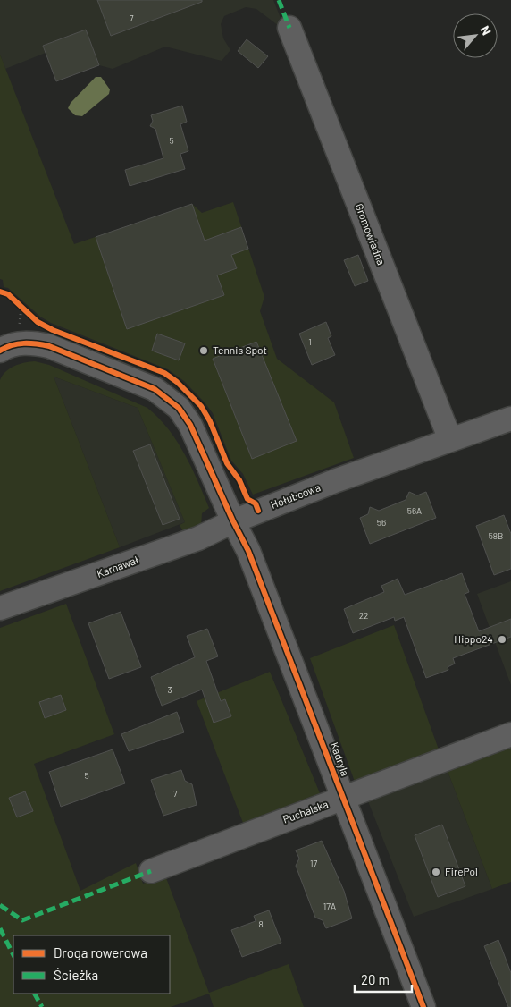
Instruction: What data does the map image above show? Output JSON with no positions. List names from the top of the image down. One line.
{"streets":{"street":["Gromowładna","Hołubcowa","Karnawał","Kadryla","Puchalska"]},"crossings":[["Gromowładna","Hołubcowa"],["Hołubcowa","Karnawał"],["Hołubcowa","Kadryla"],["Karnawał","Kadryla"],["Kadryla","Puchalska"]],"places":["Tennis Spot","Hippo24","FirePol"],"house_numbers":["7","5","1","56A","56","58B","22","3","5","7","17","17A","8"],"legend":["Droga rowerowa","Ścieżka"],"scale_bar":"20 m","north":"top right"}
